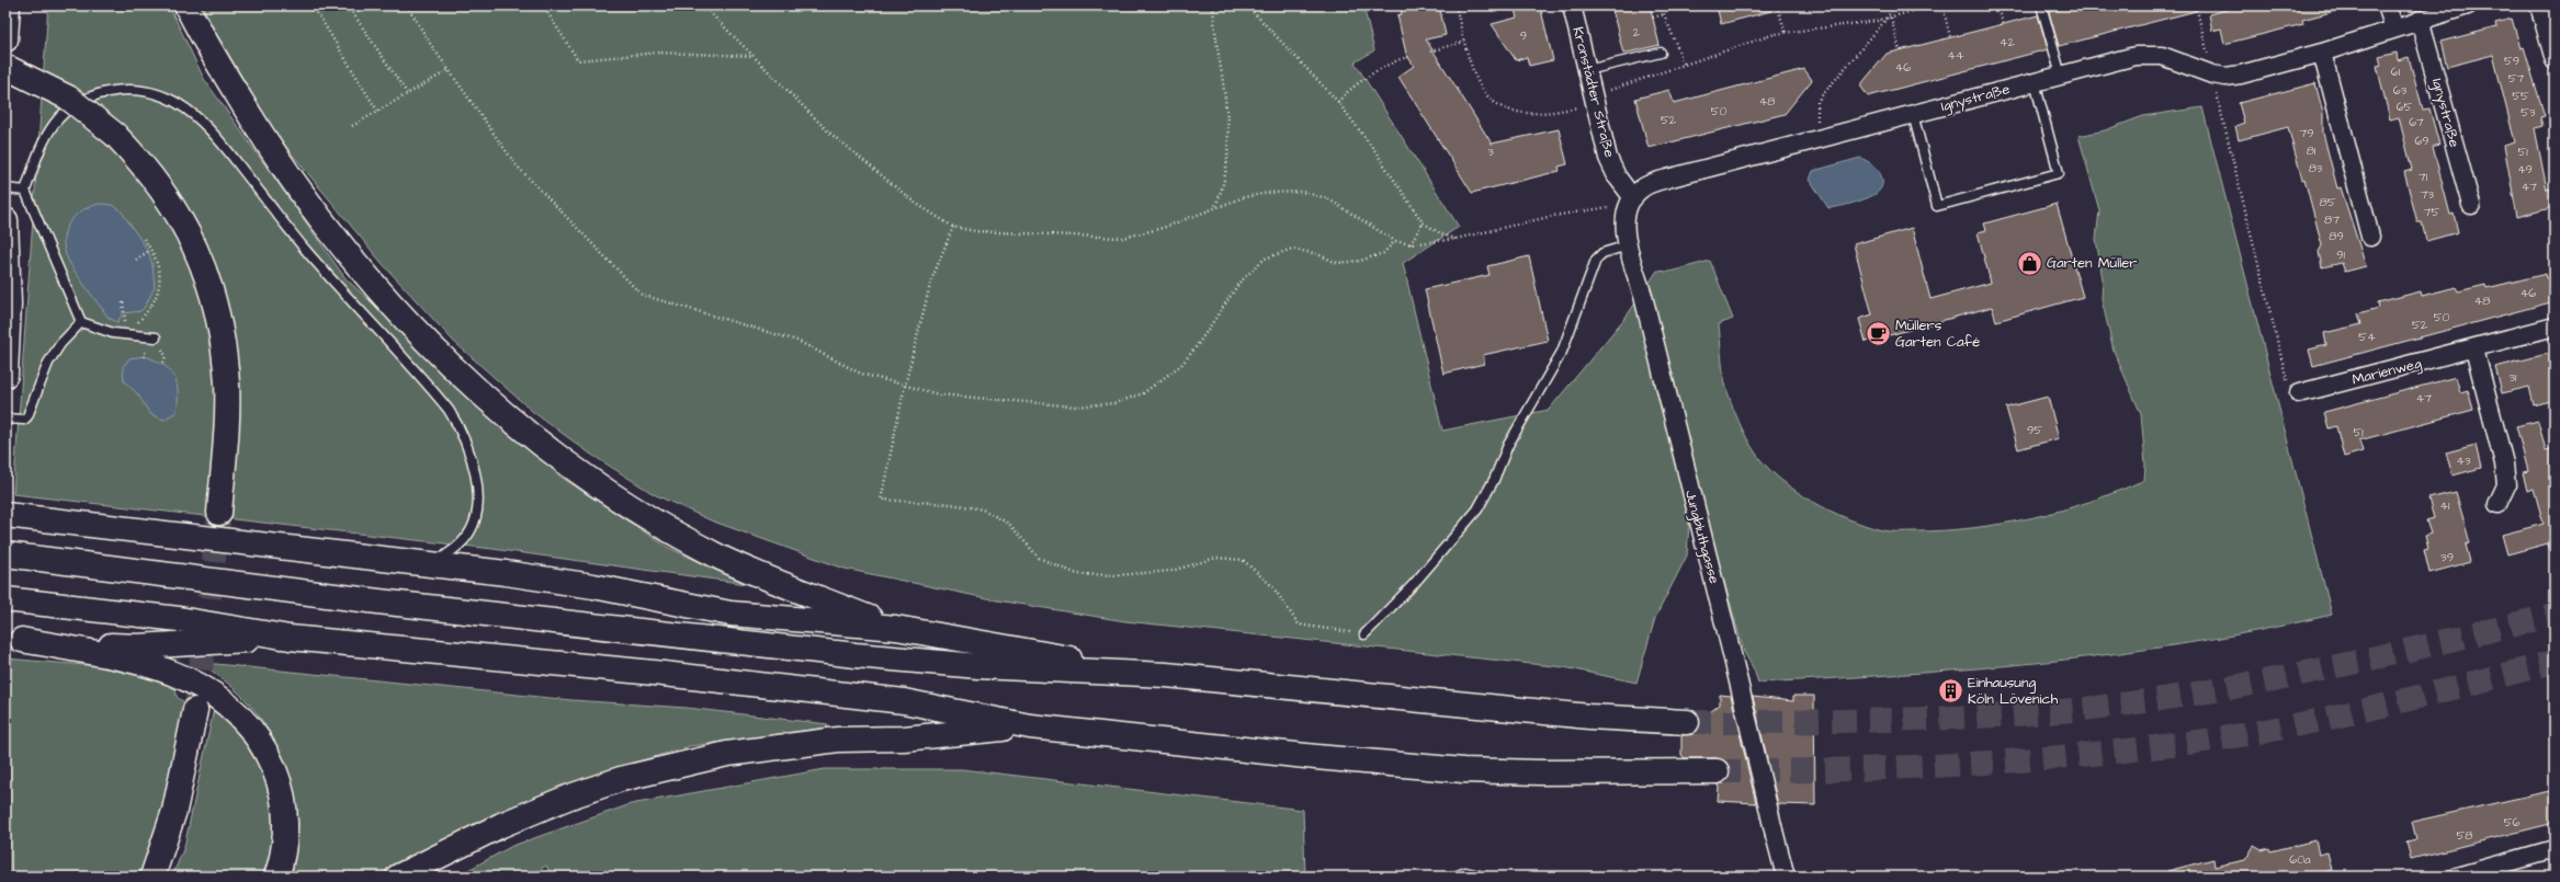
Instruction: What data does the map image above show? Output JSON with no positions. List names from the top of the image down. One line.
{"streets":{"street":["Kronstädter Straße","Ignystraße","Marienweg","Jungbluthgasse"]},"crossings":[["Kronstädter Straße","Ignystraße"],["Kronstädter Straße","Jungbluthgasse"],["Ignystraße","Jungbluthgasse"]],"places":{"shop":["Garten Müller"],"cafe":["Müllers Garten Café"],"building":["Einhausung Köln Lövenich"]},"house_numbers":["2","9","42","44","59","46","61","57","63","55","48","65","50","53","52","67","79","69","81","3","51","83","49","71","47","73","85","75","87","89","91","46","48","50","52","54","31","47","95","51","43","41","39","56","58","60a"]}
